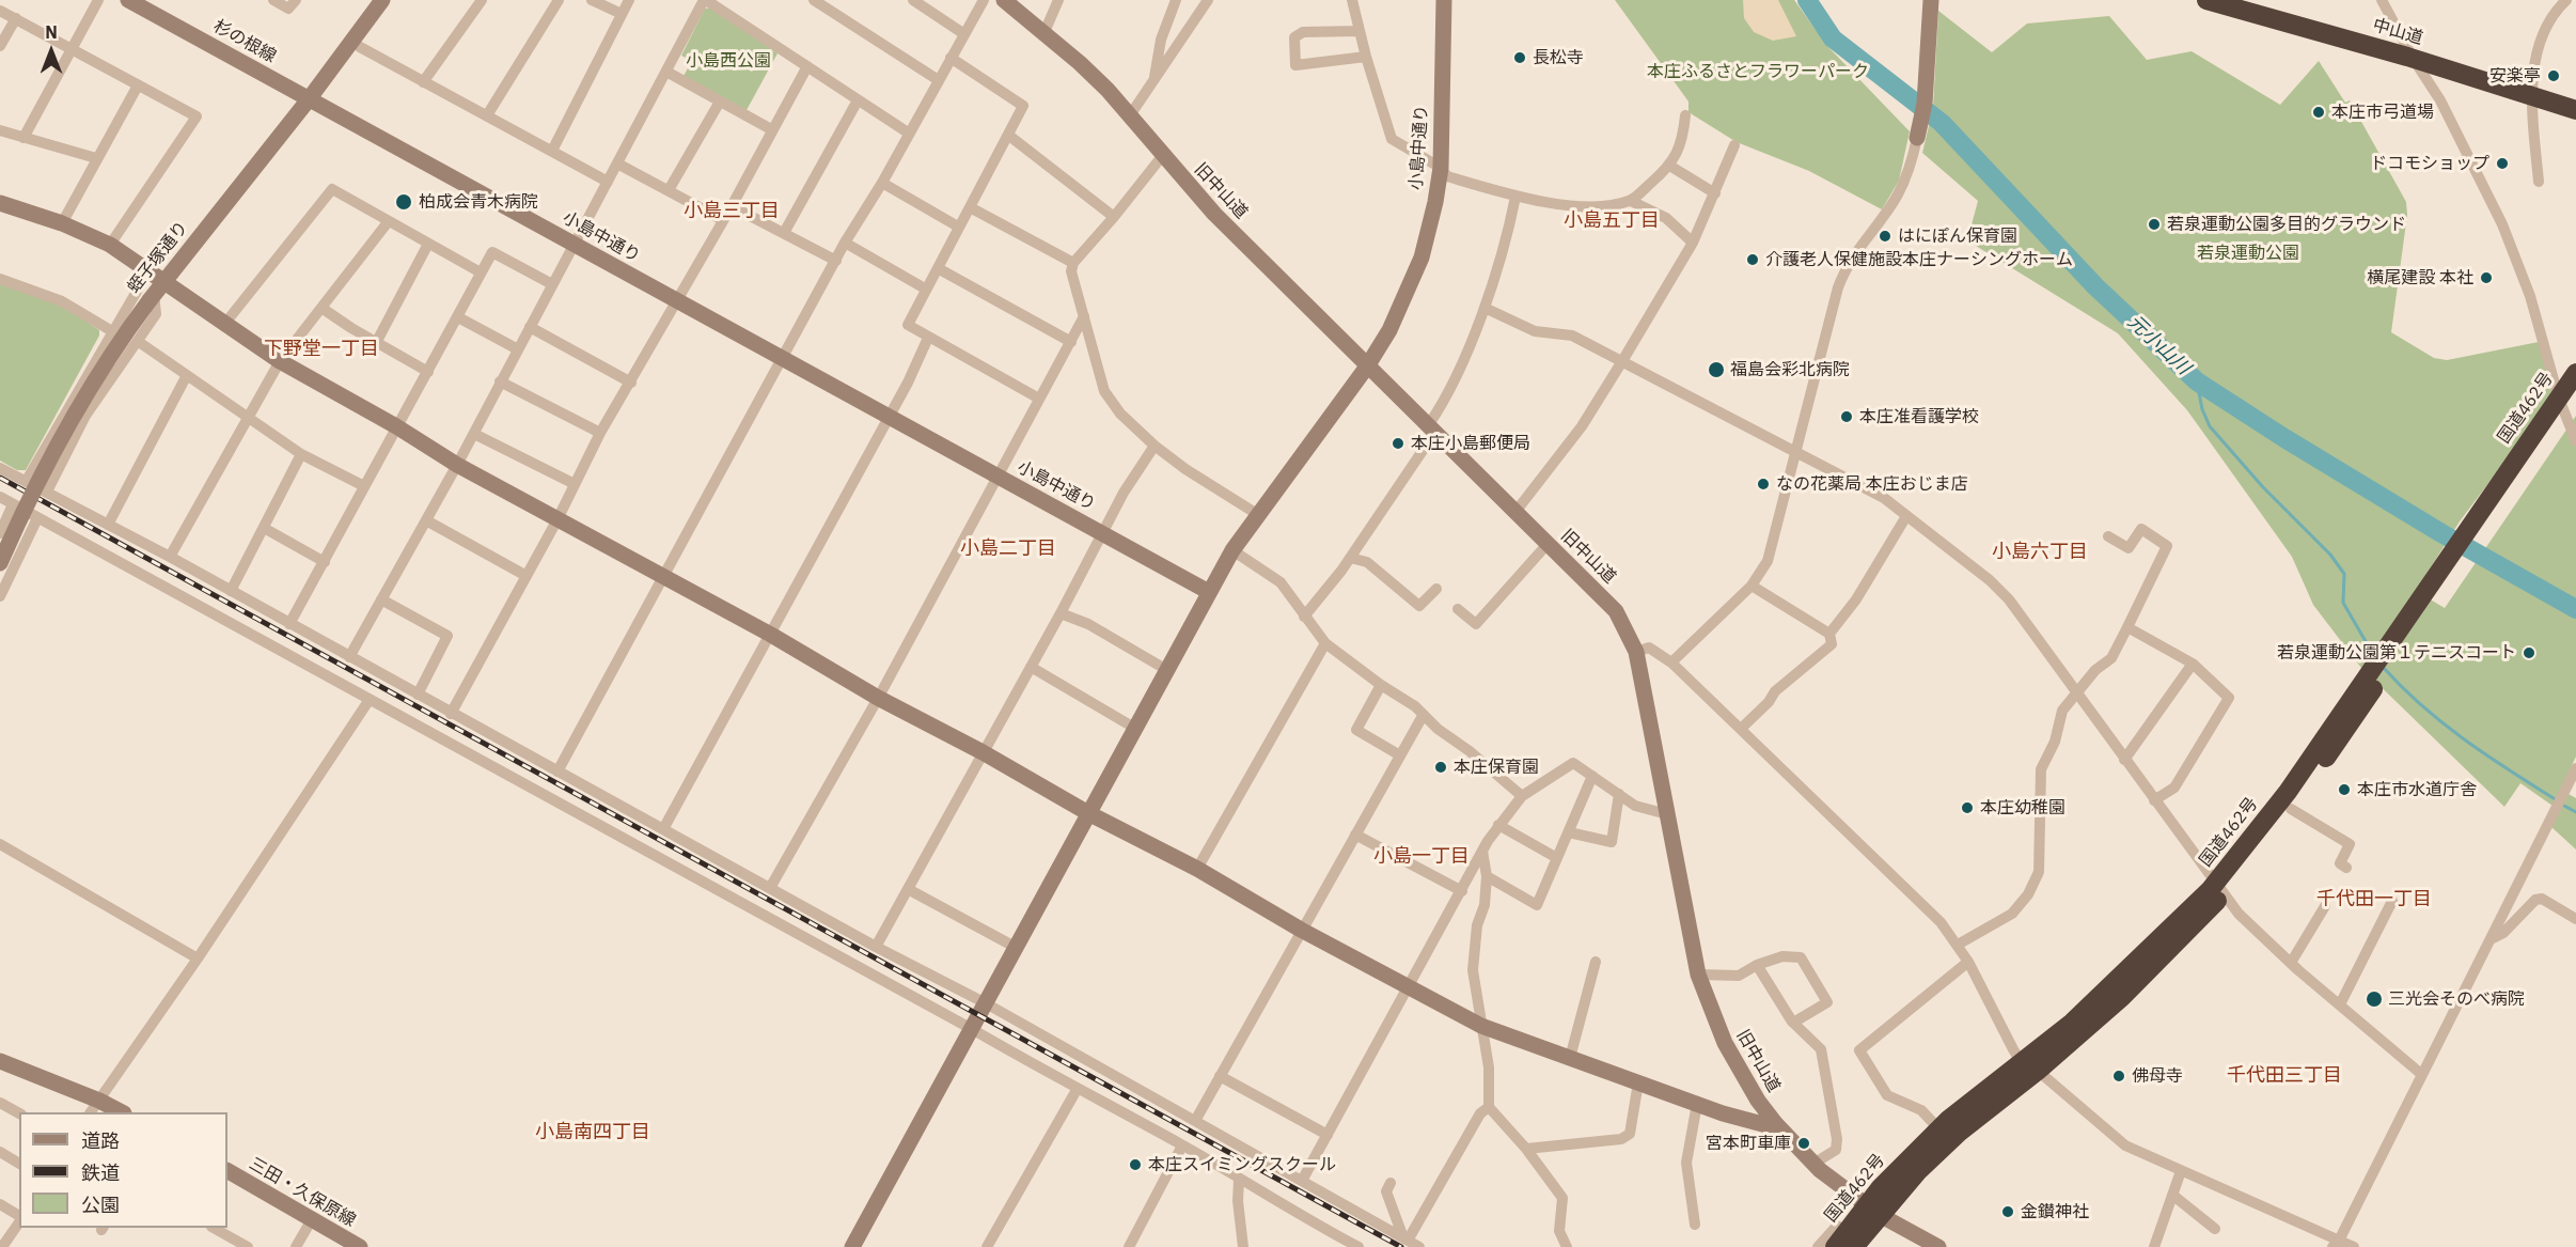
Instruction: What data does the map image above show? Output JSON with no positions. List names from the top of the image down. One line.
{"streets":{"highway":["中山道","国道462号"],"street":["杉の根線","小島中通り","旧中山道","蛭子塚通り","三田・久保原線"]},"crossings":[["杉の根線","小島中通り"],["杉の根線","蛭子塚通り"],["小島中通り","旧中山道"],["小島中通り","蛭子塚通り"],["旧中山道","国道462号"]],"districts":["小島三丁目","小島五丁目","下野堂一丁目","小島二丁目","小島六丁目","小島一丁目","千代田一丁目","千代田三丁目","小島南四丁目"],"water":["元小山川"],"parks":["小島西公園","本庄ふるさとフラワーパーク","若泉運動公園"],"places":["長松寺","安楽亭","本庄市弓道場","ドコモショップ","柏成会青木病院","若泉運動公園多目的グラウンド","はにぽん保育園","介護老人保健施設本庄ナーシングホーム","横尾建設 本社","福島会彩北病院","本庄准看護学校","本庄小島郵便局","なの花薬局 本庄おじま店","若泉運動公園第１テニスコート","本庄保育園","本庄市水道庁舎","本庄幼稚園","三光会そのべ病院","佛母寺","宮本町車庫","本庄スイミングスクール","金鑚神社"],"legend":["道路","鉄道","公園"],"north":"top"}
